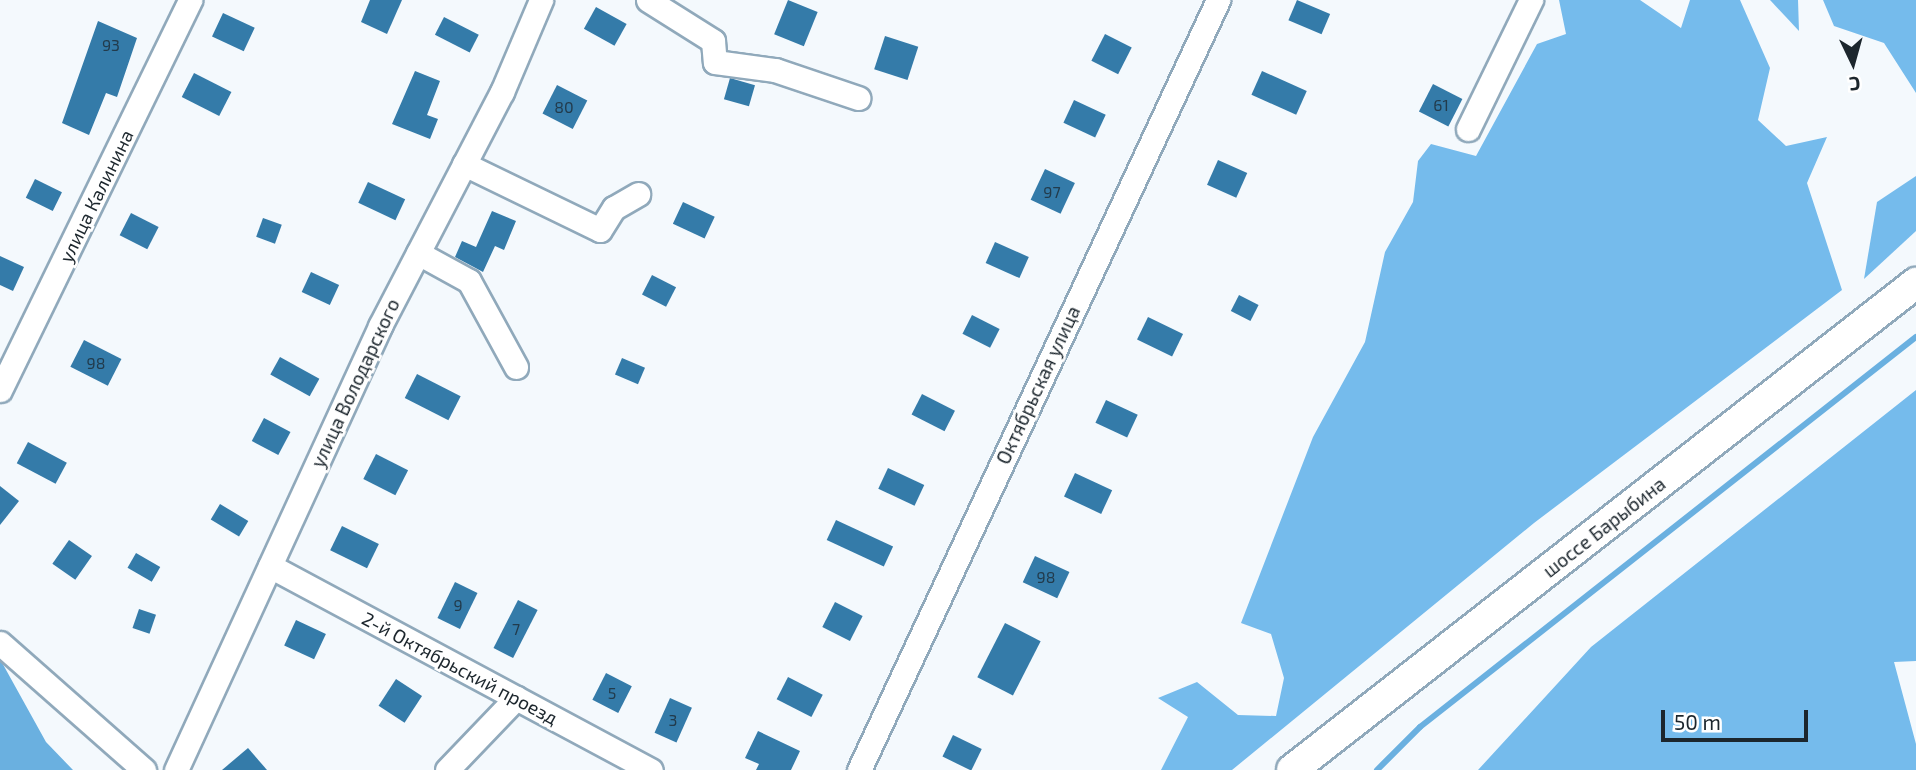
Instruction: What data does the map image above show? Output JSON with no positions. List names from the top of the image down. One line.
{"streets":{"main road":["шоссе Барыбина"],"street":["улица Калинина","улица Володарского","Октябрьская улица","2-й Октябрьский проезд"]},"crossings":[["улица Володарского","2-й Октябрьский проезд"]],"house_numbers":["93","61","80","97","98","98","9","7","5","3"],"scale_bar":"50 m","north":"bottom"}
